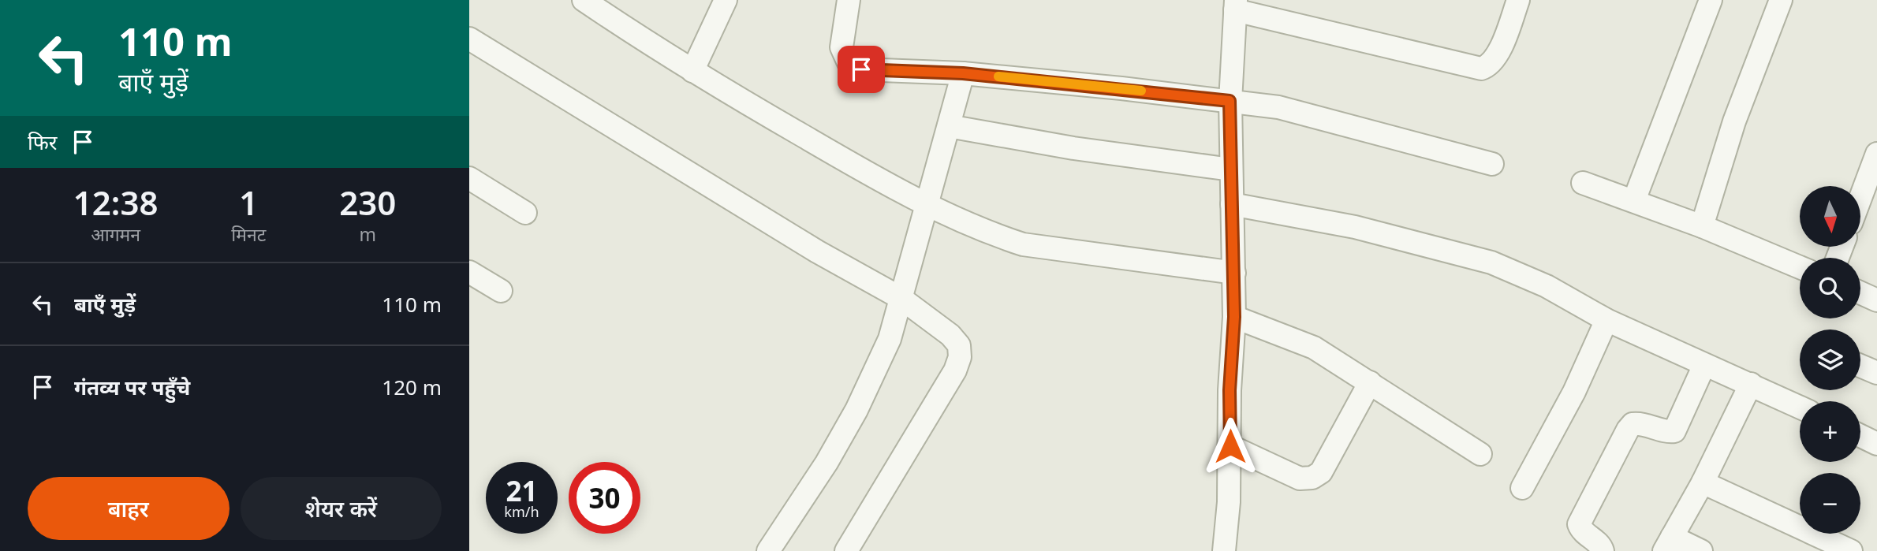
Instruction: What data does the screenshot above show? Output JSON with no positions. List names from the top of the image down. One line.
{"north":"bottom","page":{"turn":["110 m","बाएँ मुड़ें"],"then":"फिर","eta":["12:38","आगमन","1","मिनट","230","m"],"map_buttons":["+","−"],"list":[{"name":"बाएँ मुड़ें","value":"110 m"},{"name":"गंतव्य पर पहुँचे","value":"120 m"}],"speed":"21 km/h","limit":"30","buttons":["बाहर","शेयर करें"]}}
